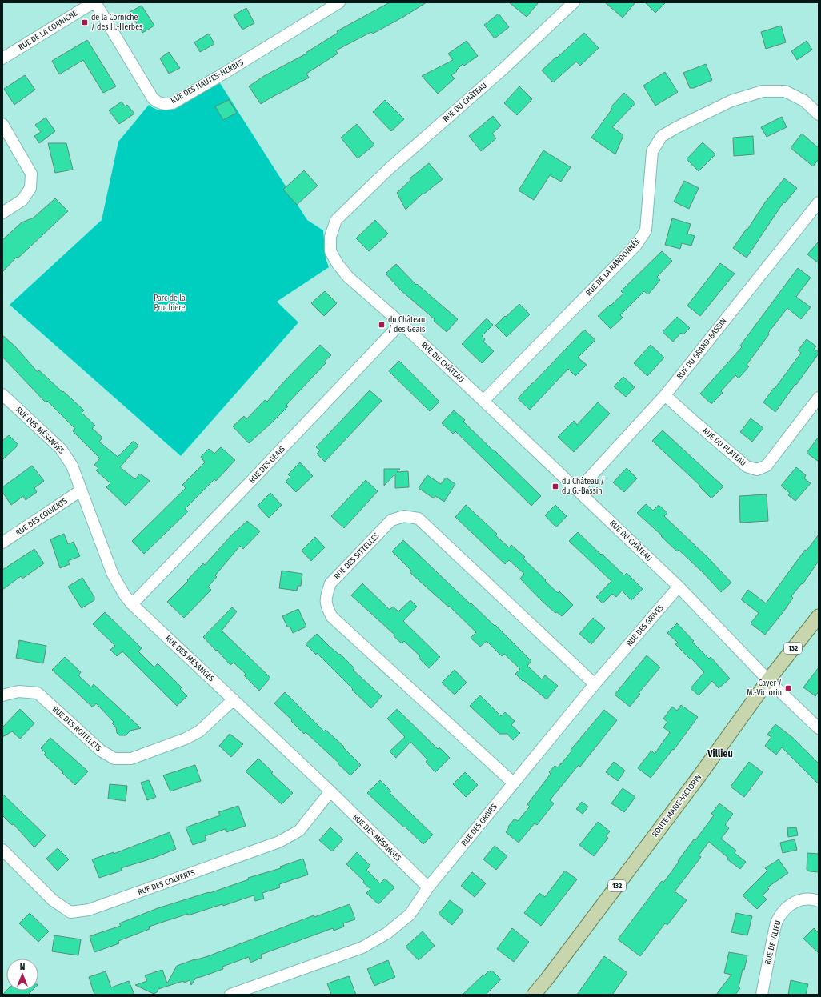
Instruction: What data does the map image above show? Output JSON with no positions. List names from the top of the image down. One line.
{"streets":{"main road":["132","ROUTE MARIE-VICTORIN"],"street":["RUE DE LA CORNICHE","RUE DES HAUTES-HERBES","RUE DU CHÂTEAU","RUE DE LA RANDONNÉE","RUE DU GRAND-BASSIN","RUE DES MÉSANGES","RUE DU PLATEAU","RUE DES GEAIS","RUE DES COLVERTS","RUE DES SITTELLES","RUE DES GRIVES","RUE DES ROITELETS","RUE DE VILIEU"]},"crossings":[["RUE DE LA CORNICHE","RUE DES HAUTES-HERBES"],["RUE DU CHÂTEAU","RUE DE LA RANDONNÉE"],["RUE DU CHÂTEAU","RUE DU GRAND-BASSIN"],["RUE DU CHÂTEAU","RUE DES GEAIS"],["RUE DU CHÂTEAU","RUE DES GRIVES"],["RUE DU CHÂTEAU","ROUTE MARIE-VICTORIN"],["RUE DU GRAND-BASSIN","RUE DU PLATEAU"],["RUE DES MÉSANGES","RUE DES GEAIS"],["RUE DES MÉSANGES","RUE DES COLVERTS"],["RUE DES MÉSANGES","RUE DES GRIVES"],["RUE DES MÉSANGES","RUE DES ROITELETS"],["RUE DES SITTELLES","RUE DES GRIVES"]],"districts":["Villieu"],"parks":["Parc de la Pruchière"],"places":{"transit":["de la Corniche / des H.-Herbes","du Château / des Geais","du Château / du G.-Bassin","Cayer / M.-Victorin"]},"north":"top"}
